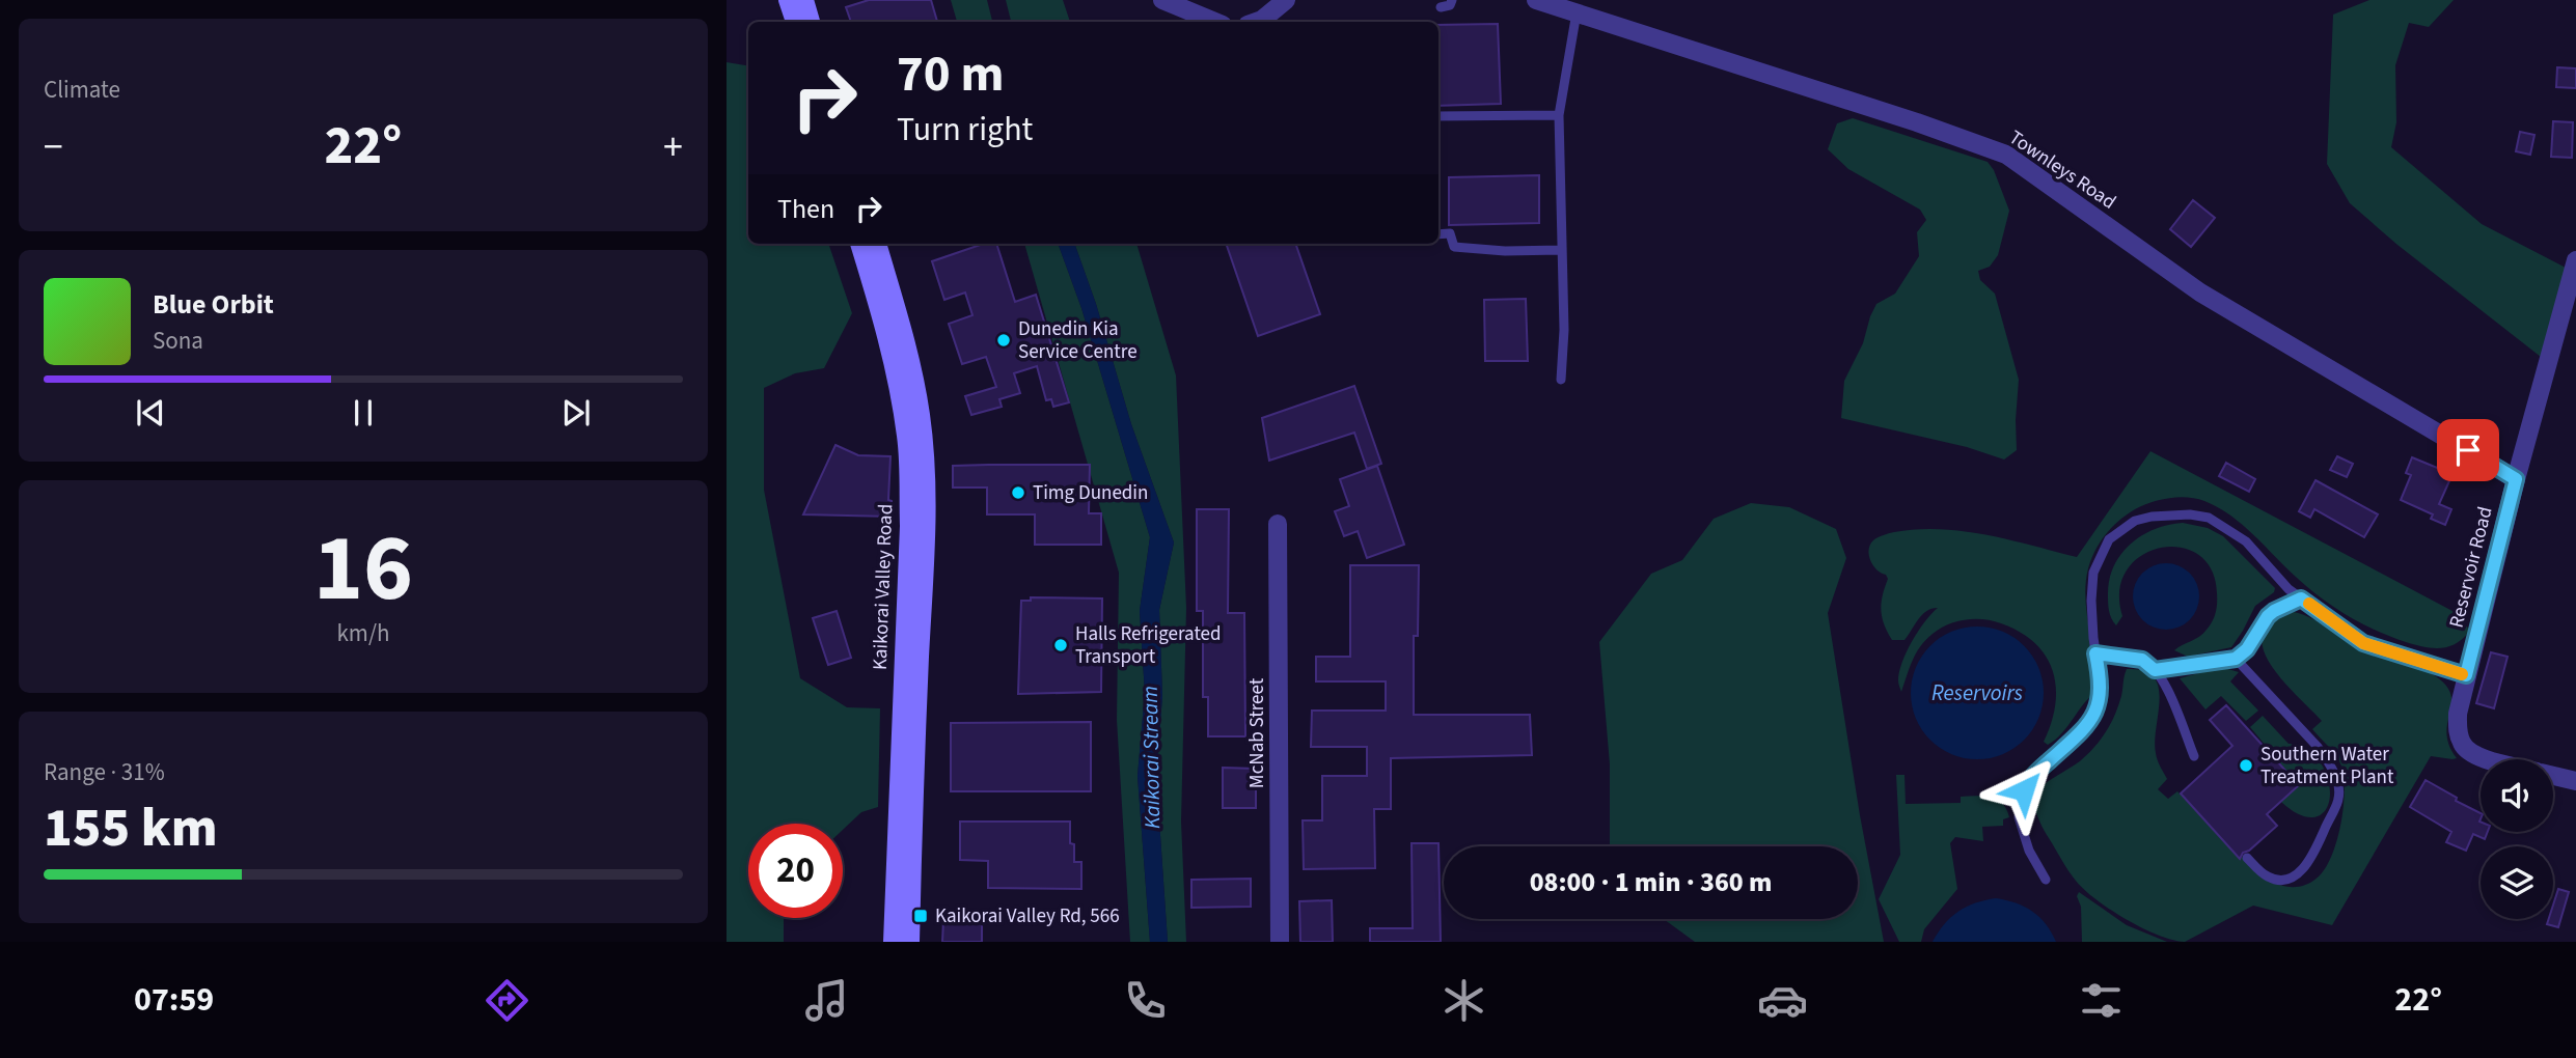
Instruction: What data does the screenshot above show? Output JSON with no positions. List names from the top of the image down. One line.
{"streets":{"main road":["Kaikorai Valley Road"],"street":["Townleys Road","Reservoir Road","McNab Street"]},"crossings":[["Townleys Road","Reservoir Road"]],"water":["Reservoirs","Kaikorai Stream"],"places":{"other":["Dunedin Kia Service Centre","Timg Dunedin","Halls Refrigerated Transport","Southern Water Treatment Plant"],"transit":["Kaikorai Valley Rd, 566"]},"page":{"tile":["Climate",["16","km/h"],["Range · 31%","155 km"]],"turn":["70 m","Turn right"],"heat":["−","22°","+"],"then":"Then","song":["Blue Orbit","Sona"],"limit":"20","trip":"08:00 · 1 min · 360 m","tabs":["07:59","22°"]}}
